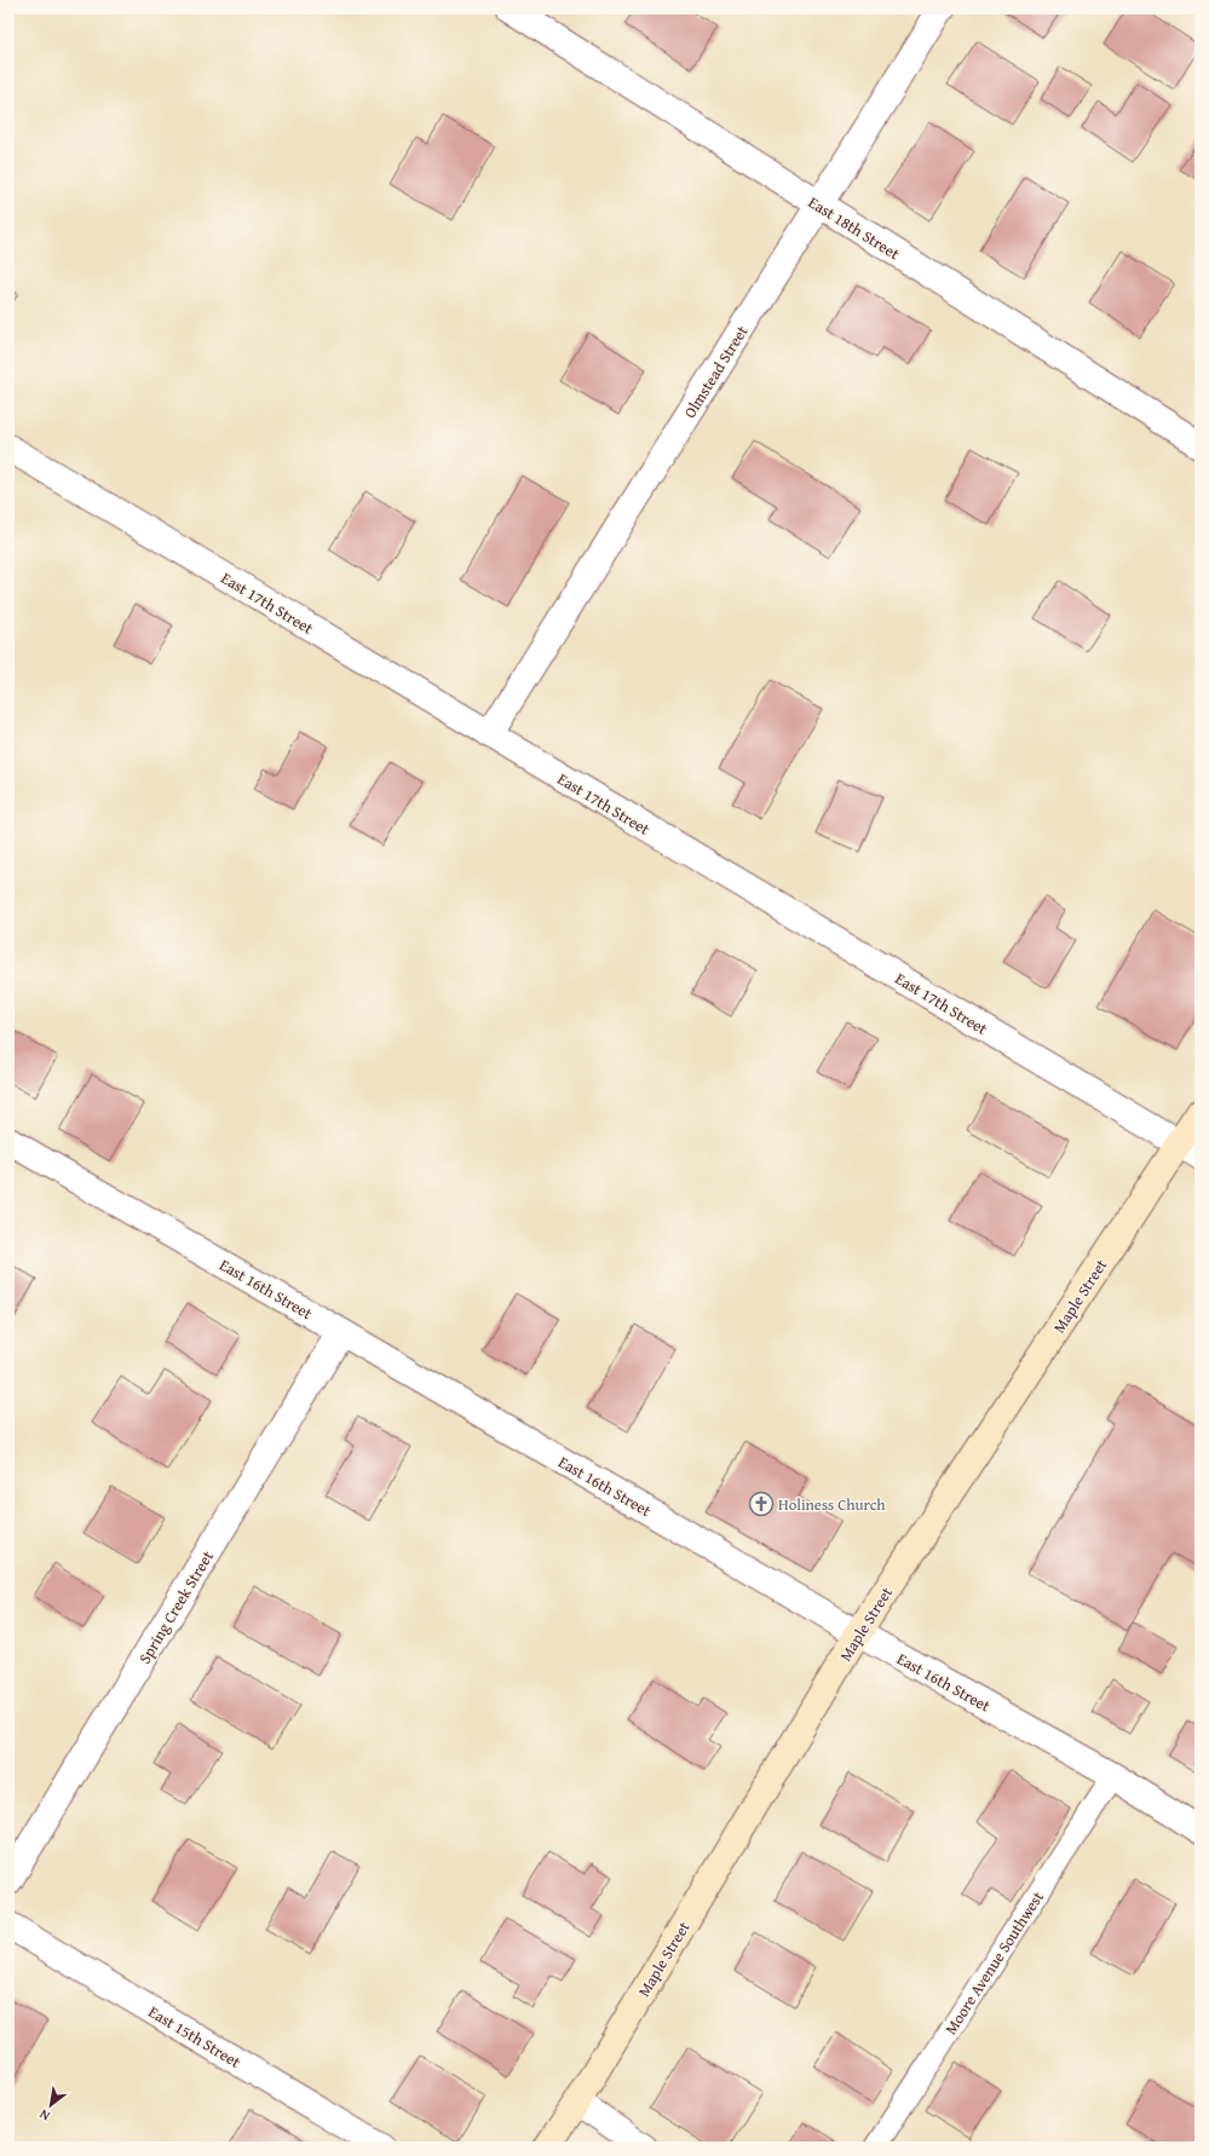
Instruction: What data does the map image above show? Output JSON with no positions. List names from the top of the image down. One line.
{"streets":{"main road":["Maple Street"],"street":["East 18th Street","Olmstead Street","East 17th Street","East 16th Street","Spring Creek Street","East 15th Street"],"lane":["Moore Avenue Southwest"]},"crossings":[["East 18th Street","Olmstead Street"],["Olmstead Street","East 17th Street"],["East 17th Street","Maple Street"],["East 16th Street","Maple Street"],["East 16th Street","Spring Creek Street"],["East 16th Street","Moore Avenue Southwest"]],"places":{"church":["Holiness Church"]},"north":"bottom left"}
